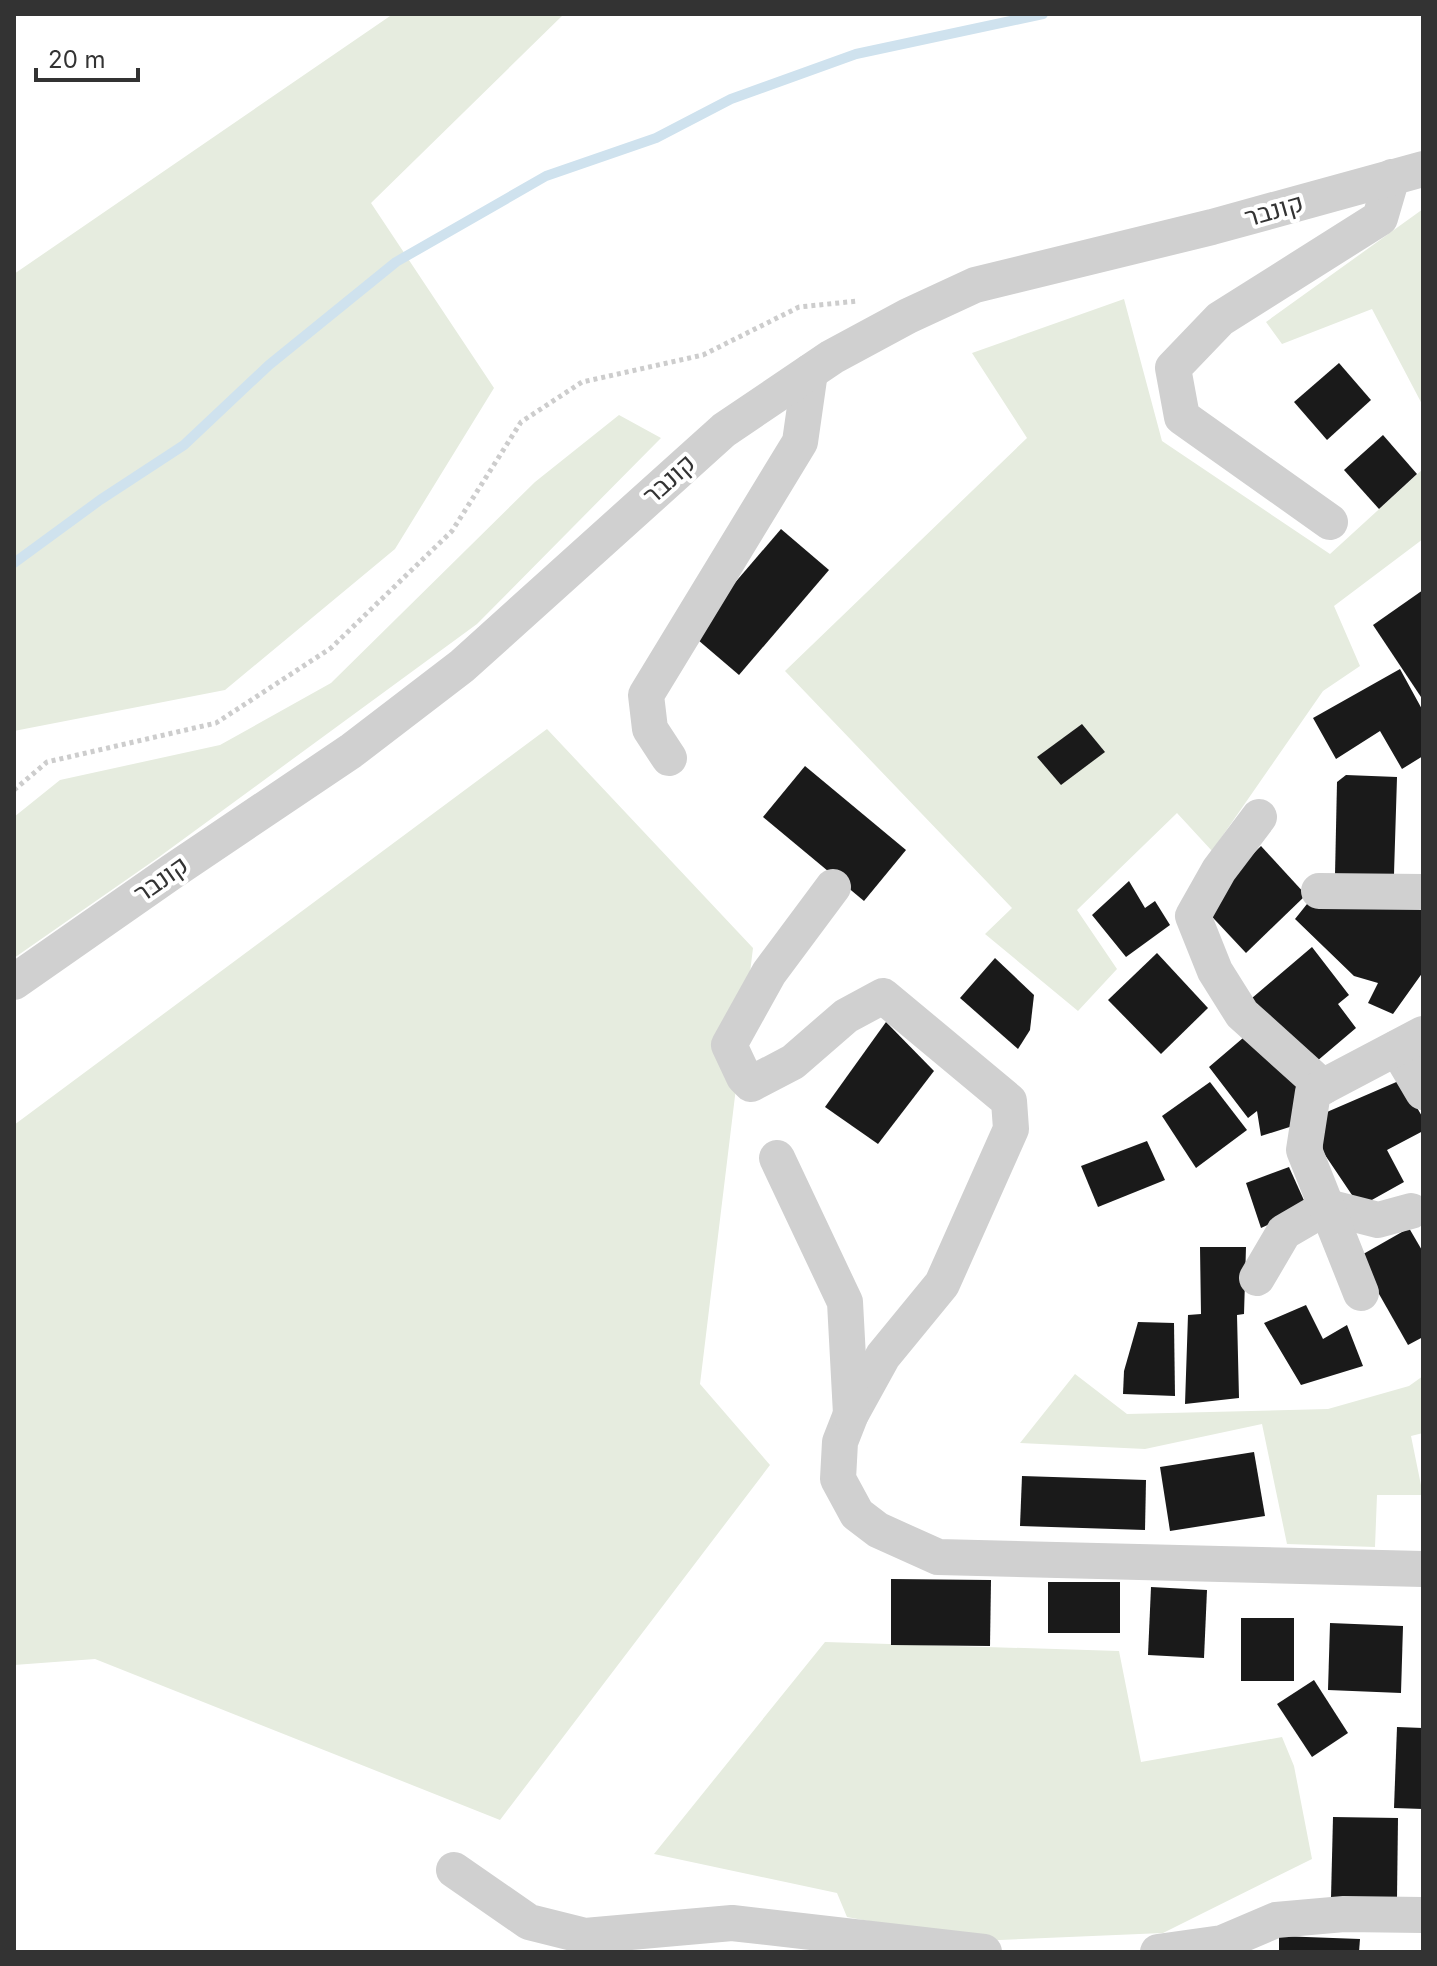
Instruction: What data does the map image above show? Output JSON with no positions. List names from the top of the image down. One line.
{"streets":{"street":["קונבר"]},"scale_bar":"20 m"}
